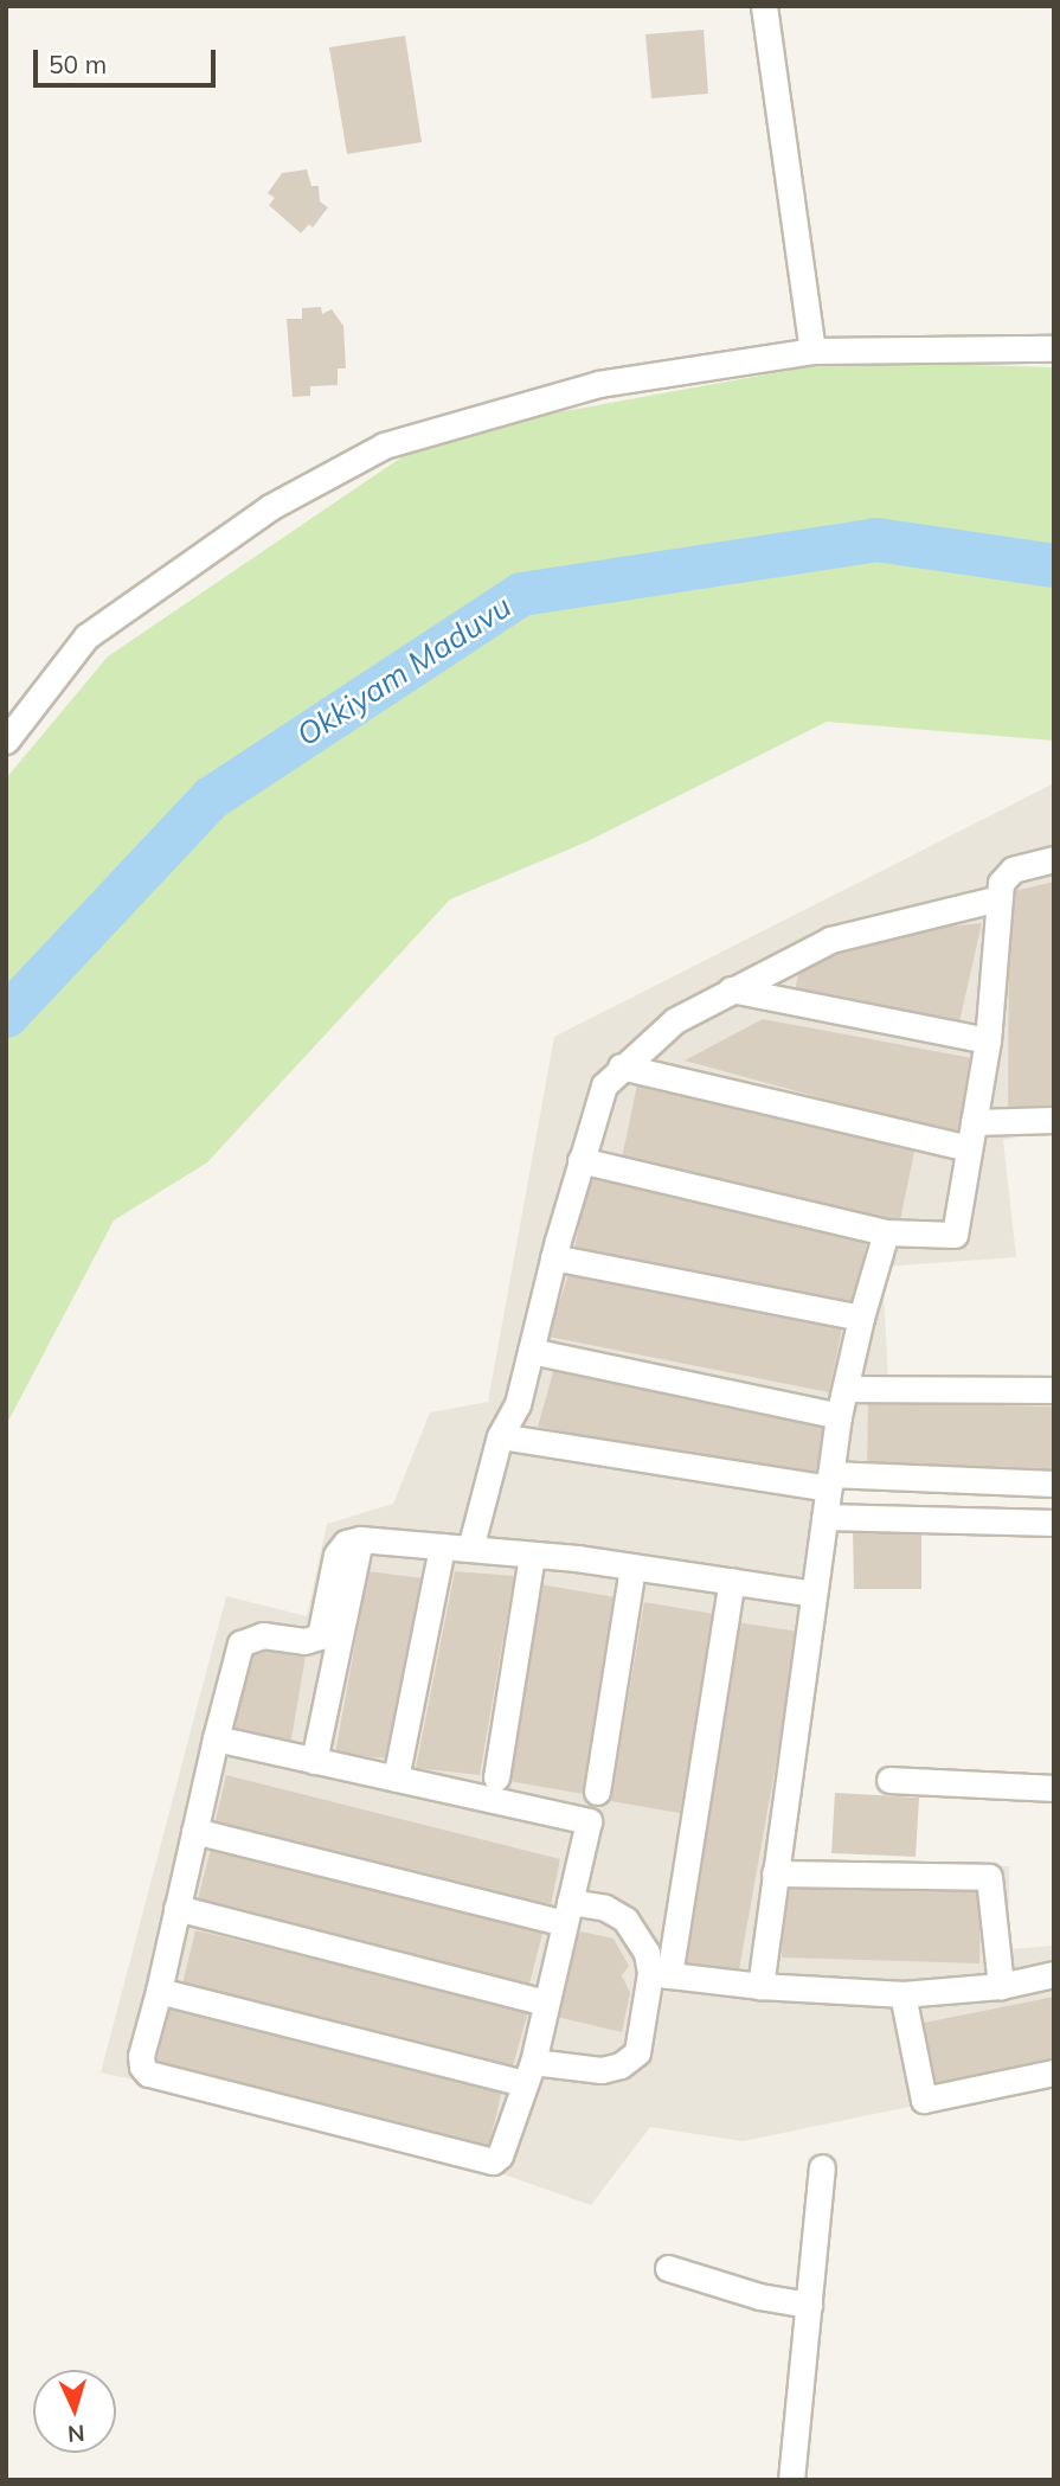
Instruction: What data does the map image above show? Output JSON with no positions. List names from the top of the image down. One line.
{"water":["Okkiyam Maduvu"],"scale_bar":"50 m","north":"bottom"}
